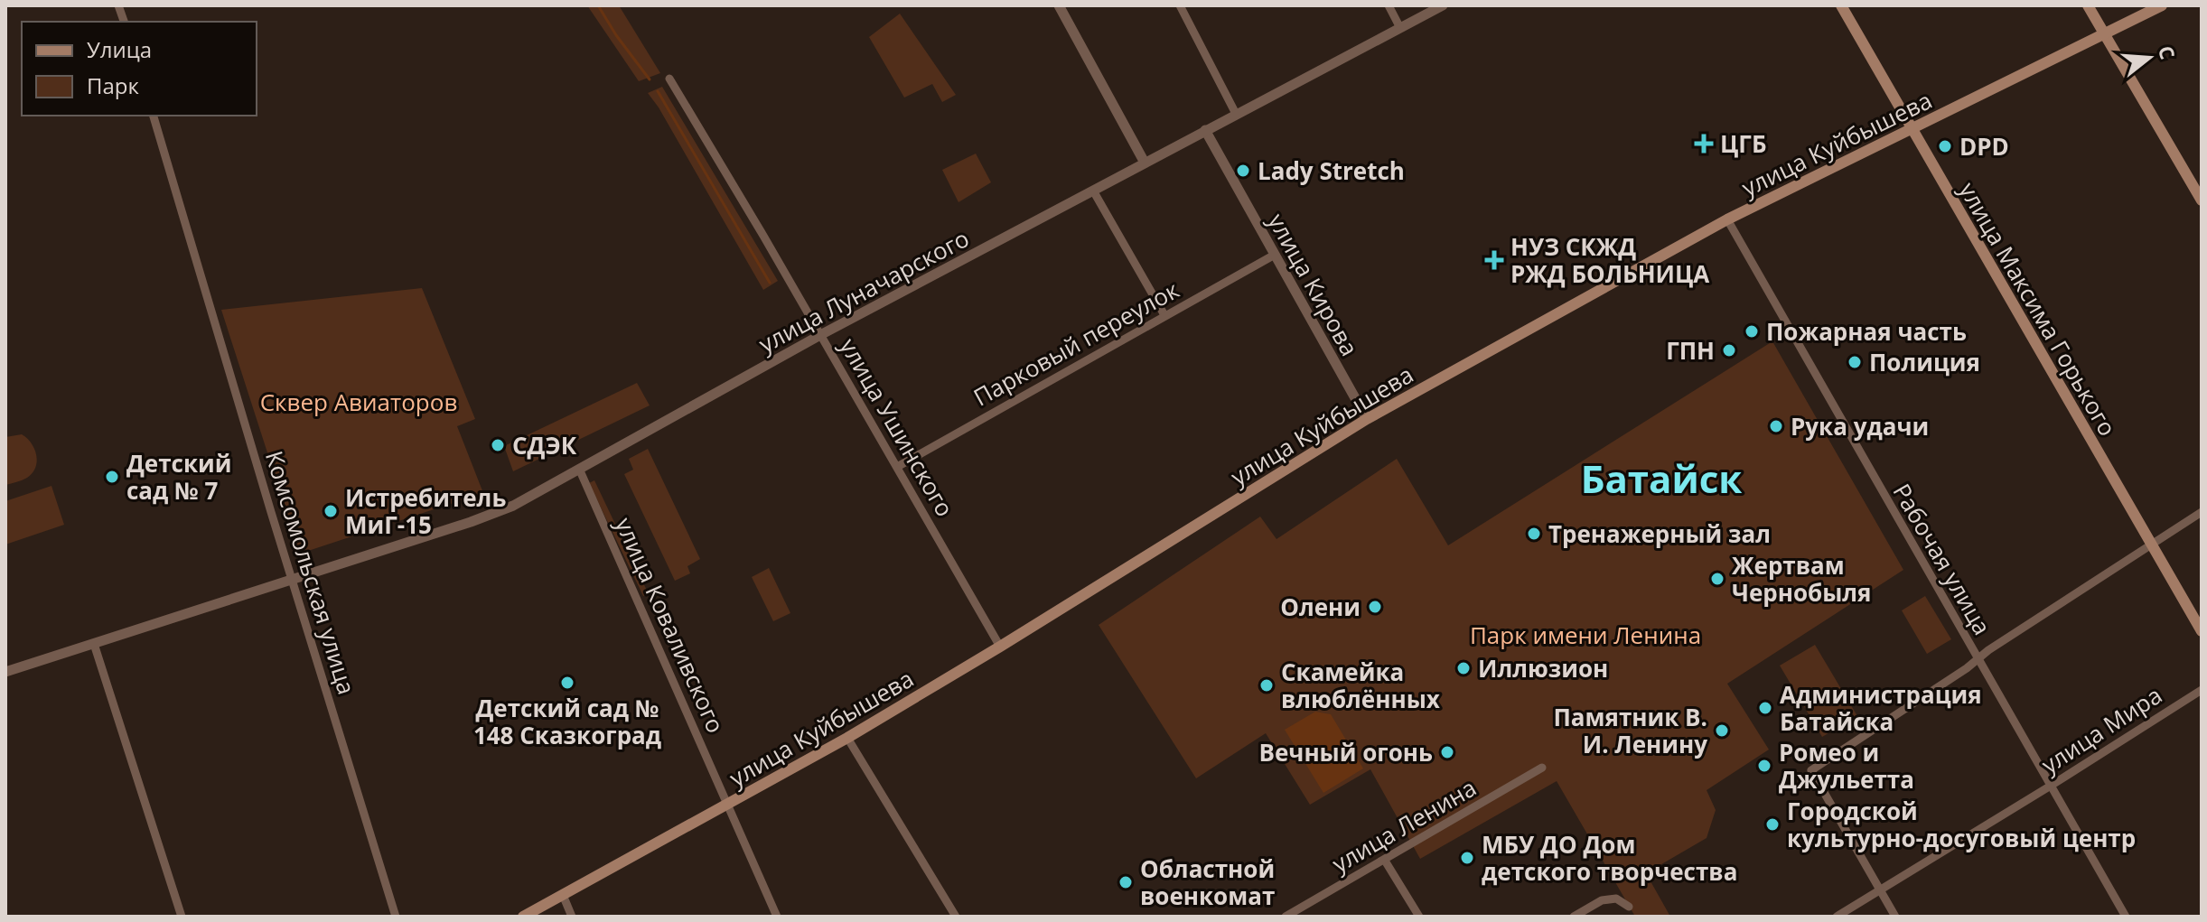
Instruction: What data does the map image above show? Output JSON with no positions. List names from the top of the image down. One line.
{"streets":{"main road":["улица Куйбышева","улица Максима Горького"],"street":["улица Кирова","улица Луначарского","Парковый переулок","улица Ушинского","Рабочая улица","Комсомольская улица","улица Коваливского","улица Мира","улица Ленина"]},"crossings":[["улица Куйбышева","улица Кирова"],["улица Куйбышева","улица Максима Горького"],["улица Куйбышева","улица Ушинского"],["улица Куйбышева","Рабочая улица"],["улица Куйбышева","улица Коваливского"],["улица Кирова","улица Луначарского"],["улица Кирова","Парковый переулок"],["улица Луначарского","улица Ушинского"],["улица Луначарского","Комсомольская улица"],["улица Луначарского","улица Коваливского"],["Парковый переулок","улица Ушинского"],["Рабочая улица","улица Мира"]],"districts":["Батайск"],"parks":["Сквер Авиаторов","Парк имени Ленина"],"places":{"health":["ЦГБ","НУЗ СКЖД РЖД БОЛЬНИЦА"],"other":["DPD","Lady Stretch","Пожарная часть","ГПН","Полиция","Рука удачи","СДЭК","Детский сад № 7","Истребитель МиГ-15","Тренажерный зал","Жертвам Чернобыля","Олени","Иллюзион","Детский сад № 148 Сказкоград","Скамейка влюблённых","Администрация Батайска","Памятник В. И. Ленину","Вечный огонь","Ромео и Джульетта","Городской культурно-досуговый центр","МБУ ДО Дом детского творчества","Областной военкомат"]},"legend":["Улица","Парк"],"north":"right"}
